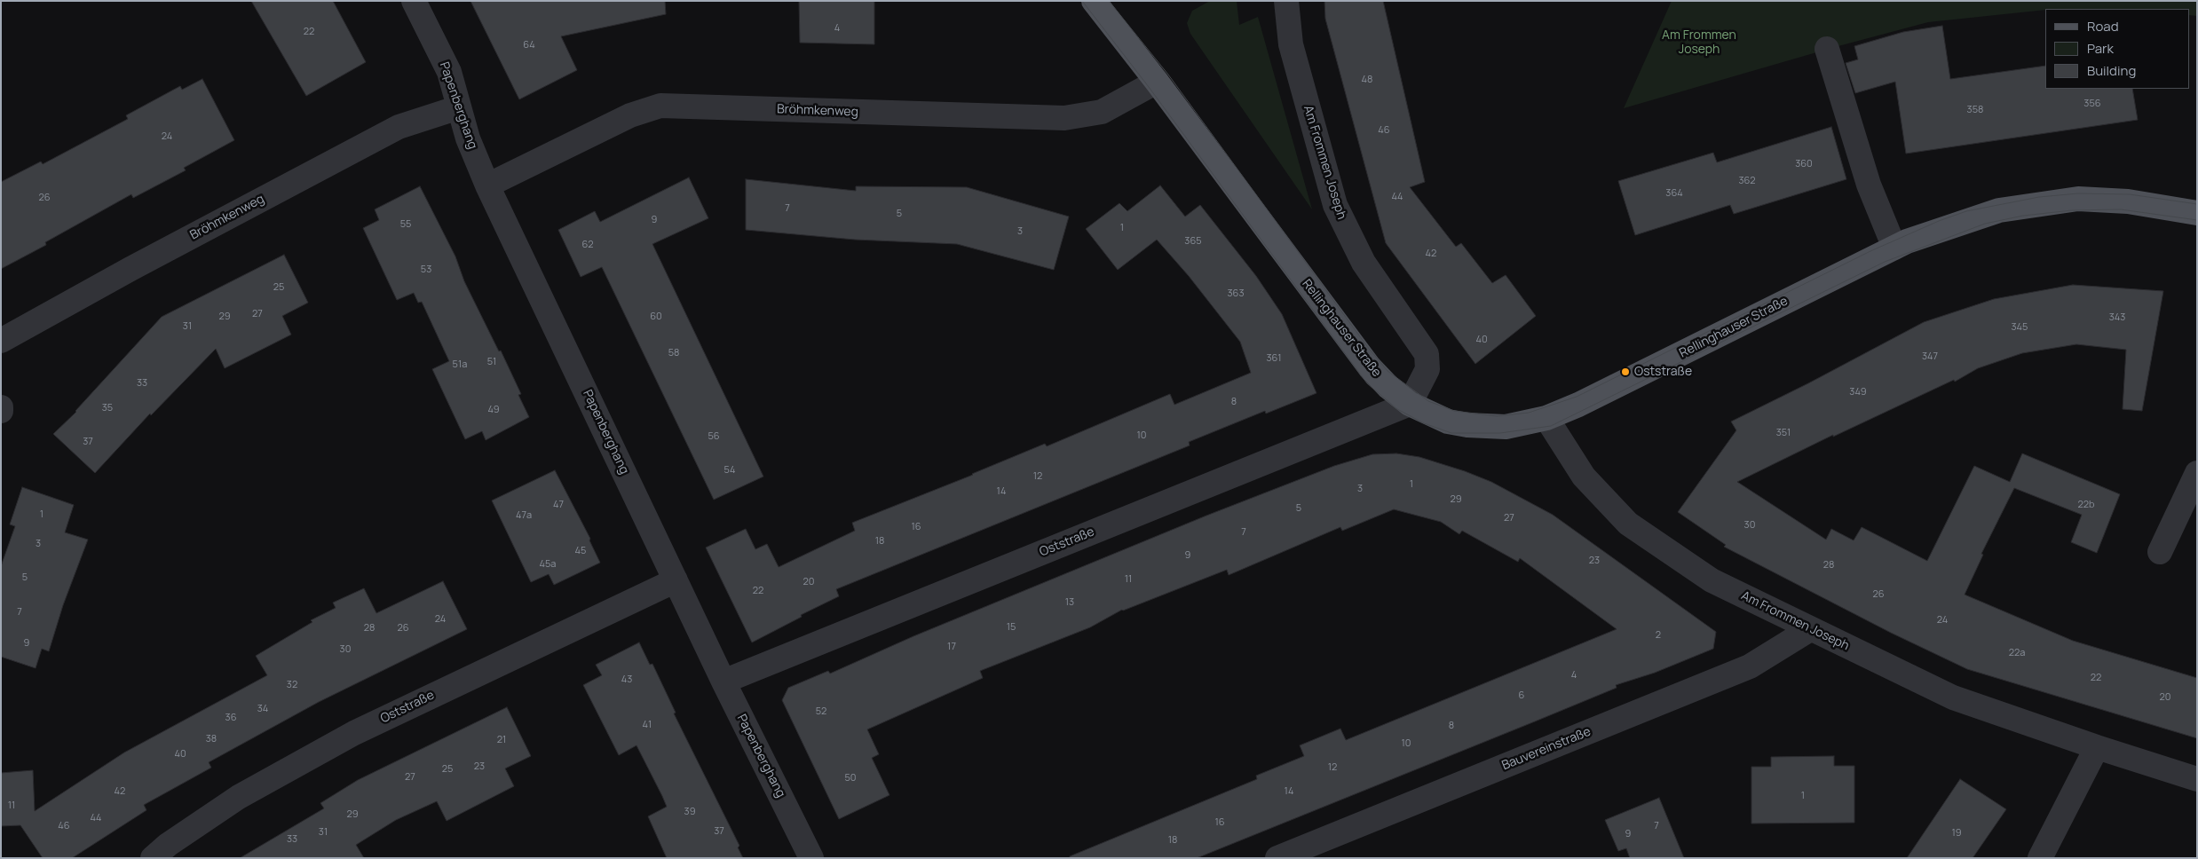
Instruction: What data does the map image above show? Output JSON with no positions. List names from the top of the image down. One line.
{"streets":{"main road":["Rellinghauser Straße"],"street":["Papenberghang","Bröhmkenweg","Am Frommen Joseph","Oststraße","Bauvereinstraße"]},"crossings":[["Papenberghang","Bröhmkenweg"],["Papenberghang","Oststraße"],["Bröhmkenweg","Rellinghauser Straße"],["Am Frommen Joseph","Rellinghauser Straße"],["Am Frommen Joseph","Oststraße"],["Am Frommen Joseph","Bauvereinstraße"],["Rellinghauser Straße","Oststraße"]],"parks":["Am Frommen Joseph"],"places":["Oststraße"],"house_numbers":["4","22","64","48","356","358","46","24","360","362","364","44","26","7","5","9","55","1","3","365","62","42","53","25","363","27","29","60","343","31","345","40","58","347","361","51","51a","33","349","8","35","49","351","10","56","37","54","12","1","3","14","29","47","22b","5","1","47a","27","30","16","7","18","3","45","9","23","45a","28","5","11","20","22","26","13","7","24","24","15","28","26","2","9","17","30","22a","4","22","43","32","6","20","34","52","36","41","8","38","21","10","40","23","12","25","27","50","42","14","1","11","39","29","44","16","46","7","37","31","19","9","33","18"],"legend":["Road","Park","Building"]}
